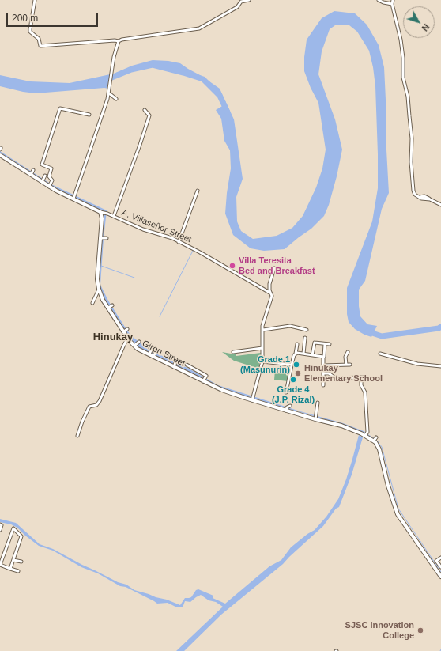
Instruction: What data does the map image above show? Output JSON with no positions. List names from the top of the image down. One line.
{"streets":{"street":["A. Villaseñor Street","Giron Street"]},"crossings":[["A. Villaseñor Street","Giron Street"]],"districts":["Hinukay"],"places":["Villa Teresita Bed and Breakfast","Grade 1 (Masunurin)","Hinukay Elementary School","Grade 4 (J.P. Rizal)","SJSC Innovation College"],"scale_bar":"200 m","north":"bottom right"}
